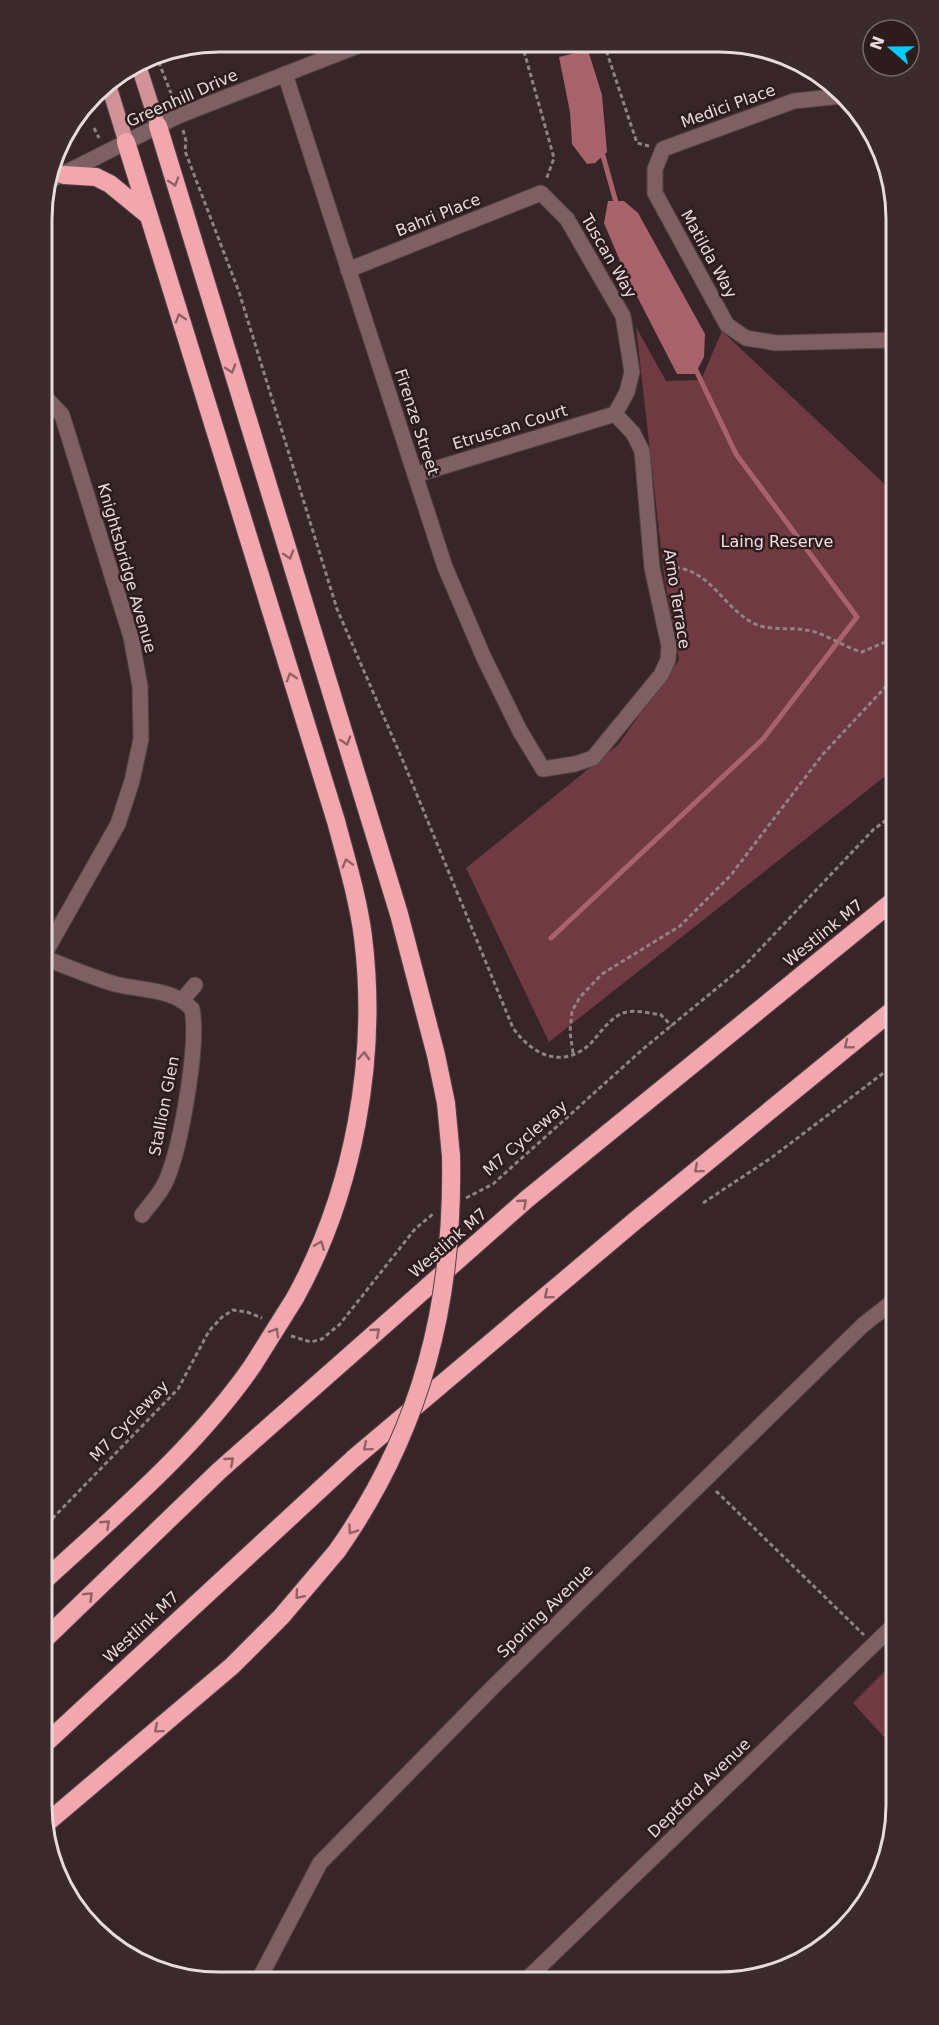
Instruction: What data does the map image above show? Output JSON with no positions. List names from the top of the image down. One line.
{"streets":{"highway":["Westlink M7"],"street":["Greenhill Drive","Medici Place","Bahri Place","Matilda Way","Tuscan Way","Firenze Street","Etruscan Court","Knightsbridge Avenue","Arno Terrace","Stallion Glen","Sporing Avenue","Deptford Avenue"],"path":["M7 Cycleway"]},"crossings":[["Greenhill Drive","Firenze Street"],["Medici Place","Matilda Way"],["Bahri Place","Tuscan Way"],["Bahri Place","Firenze Street"],["Tuscan Way","Etruscan Court"],["Tuscan Way","Arno Terrace"],["Firenze Street","Etruscan Court"],["Firenze Street","Arno Terrace"],["Etruscan Court","Arno Terrace"]],"parks":["Laing Reserve"],"north":"left"}
